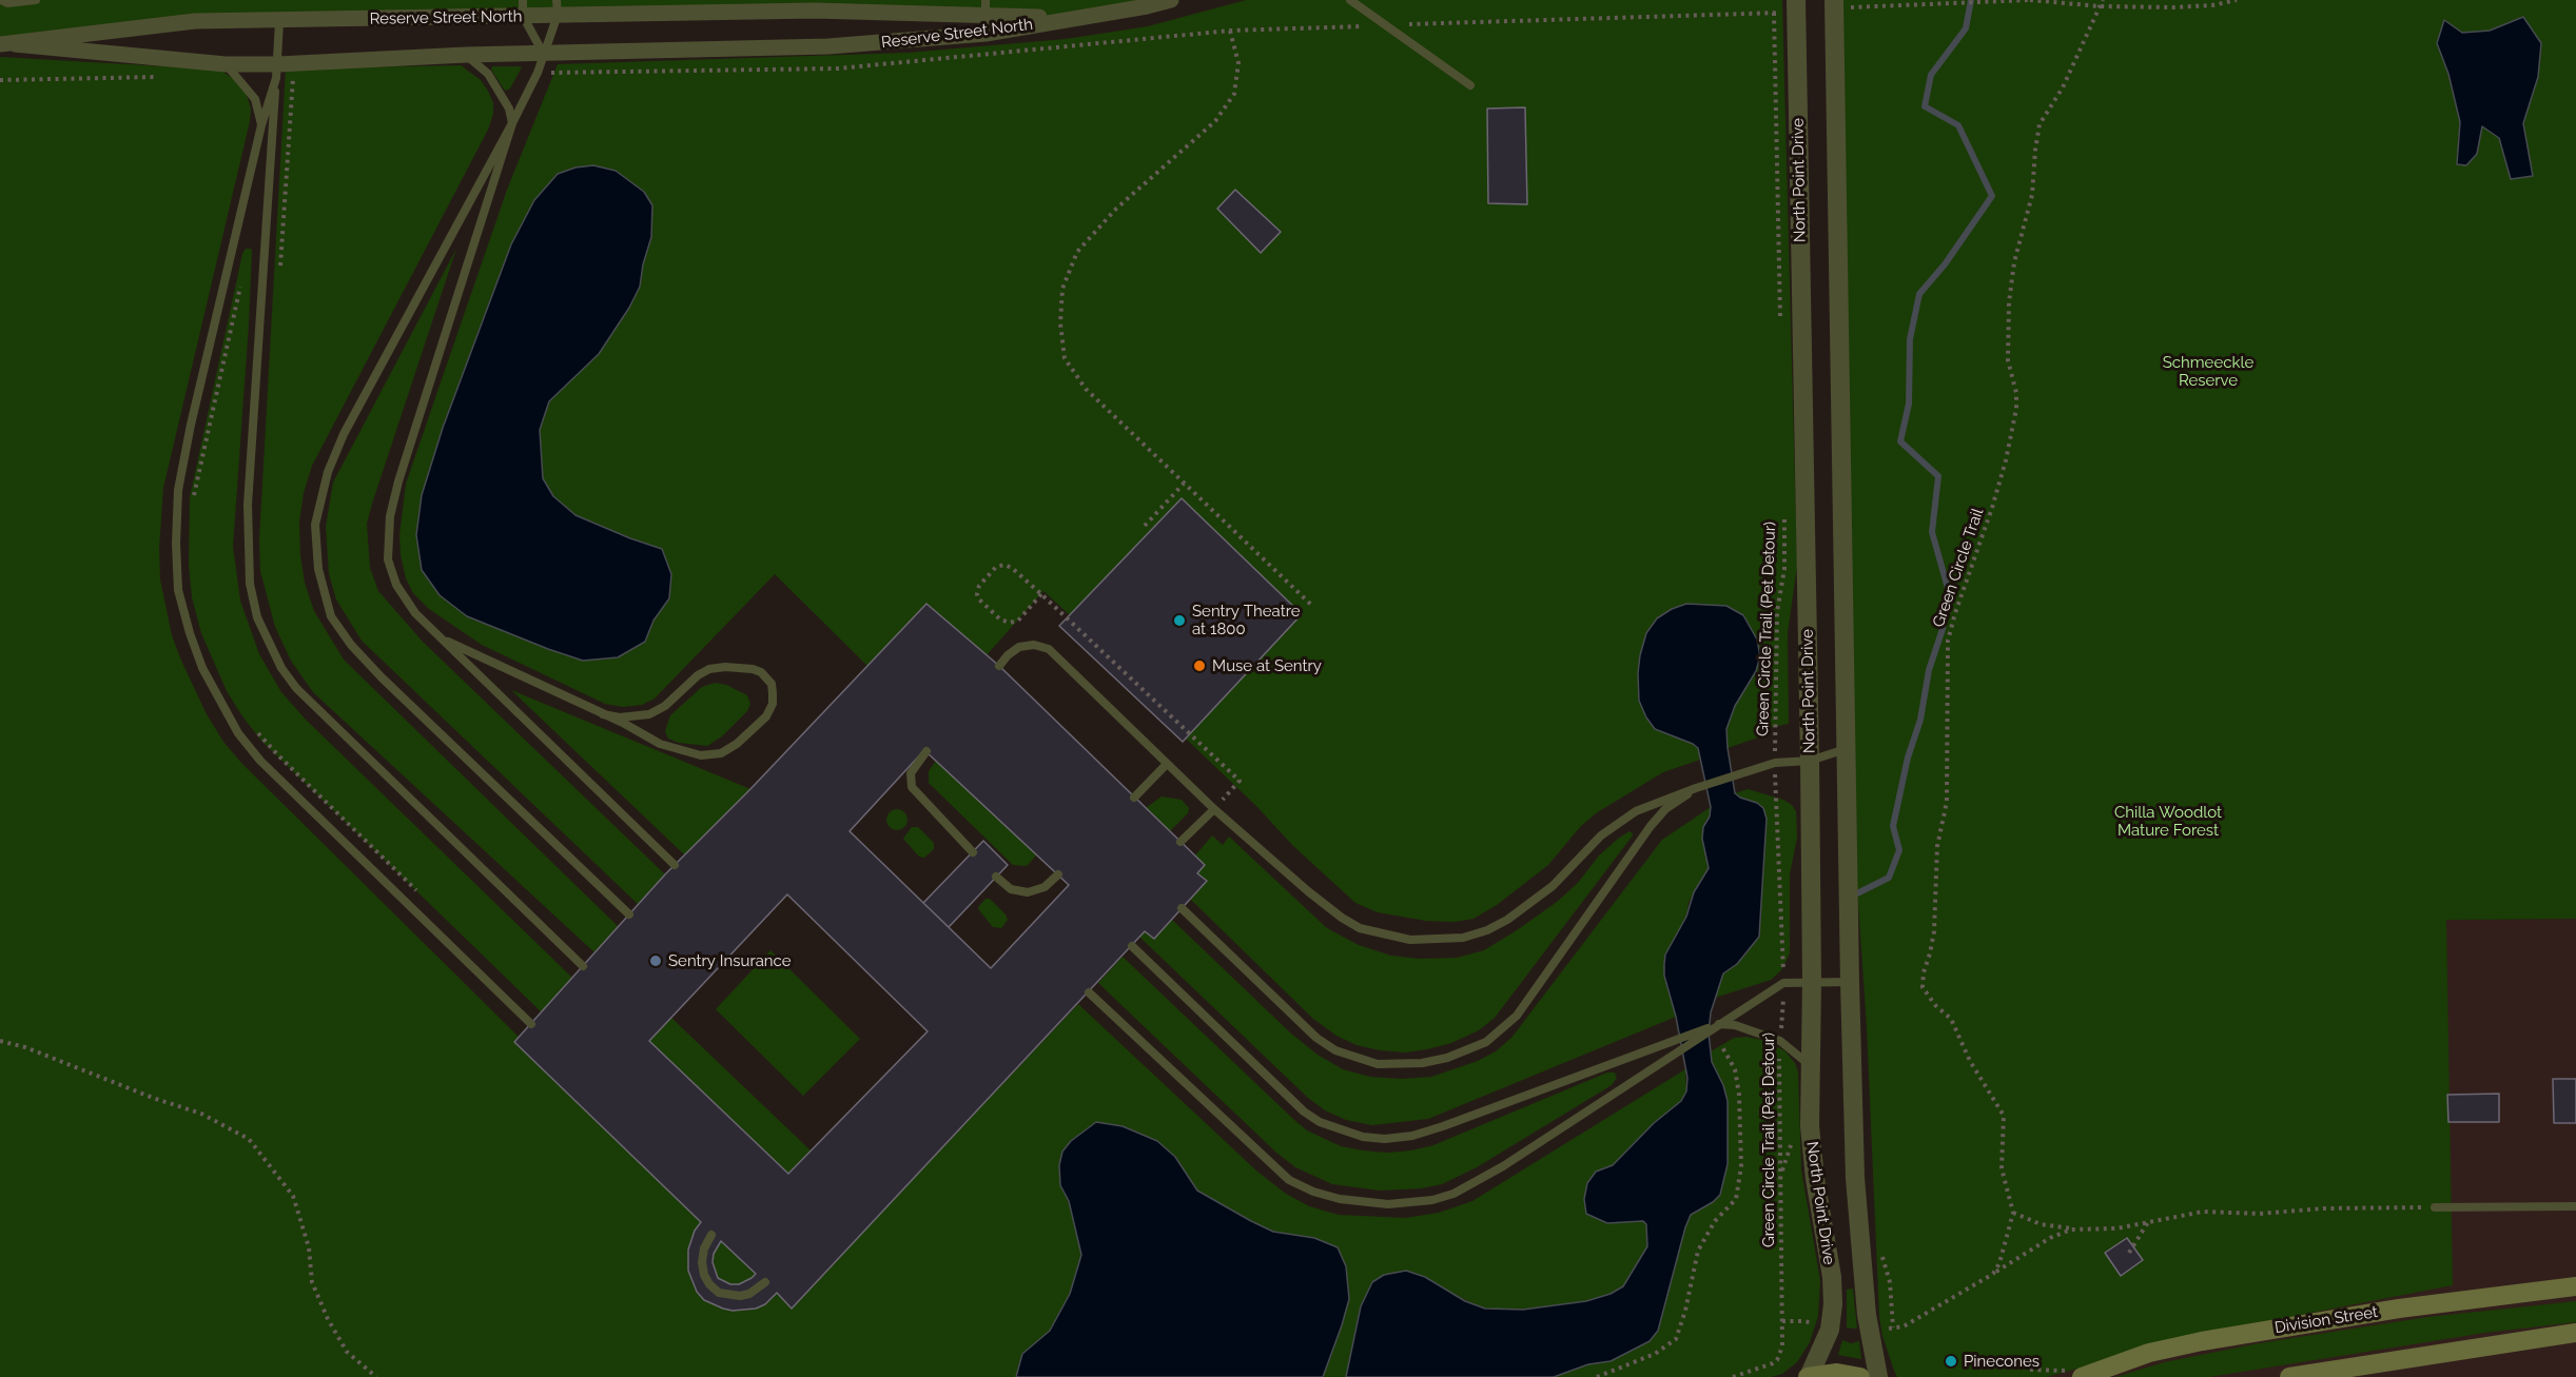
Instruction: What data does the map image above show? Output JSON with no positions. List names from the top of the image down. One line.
{"streets":{"main road":["Division Street"],"street":["Reserve Street North","North Point Drive"],"path":["Green Circle Trail","Green Circle Trail (Pet Detour)"]},"parks":["Schmeeckle Reserve","Chilla Woodlot Mature Forest"],"places":["Sentry Theatre at 1800","Muse at Sentry","Sentry Insurance","Pinecones"]}
